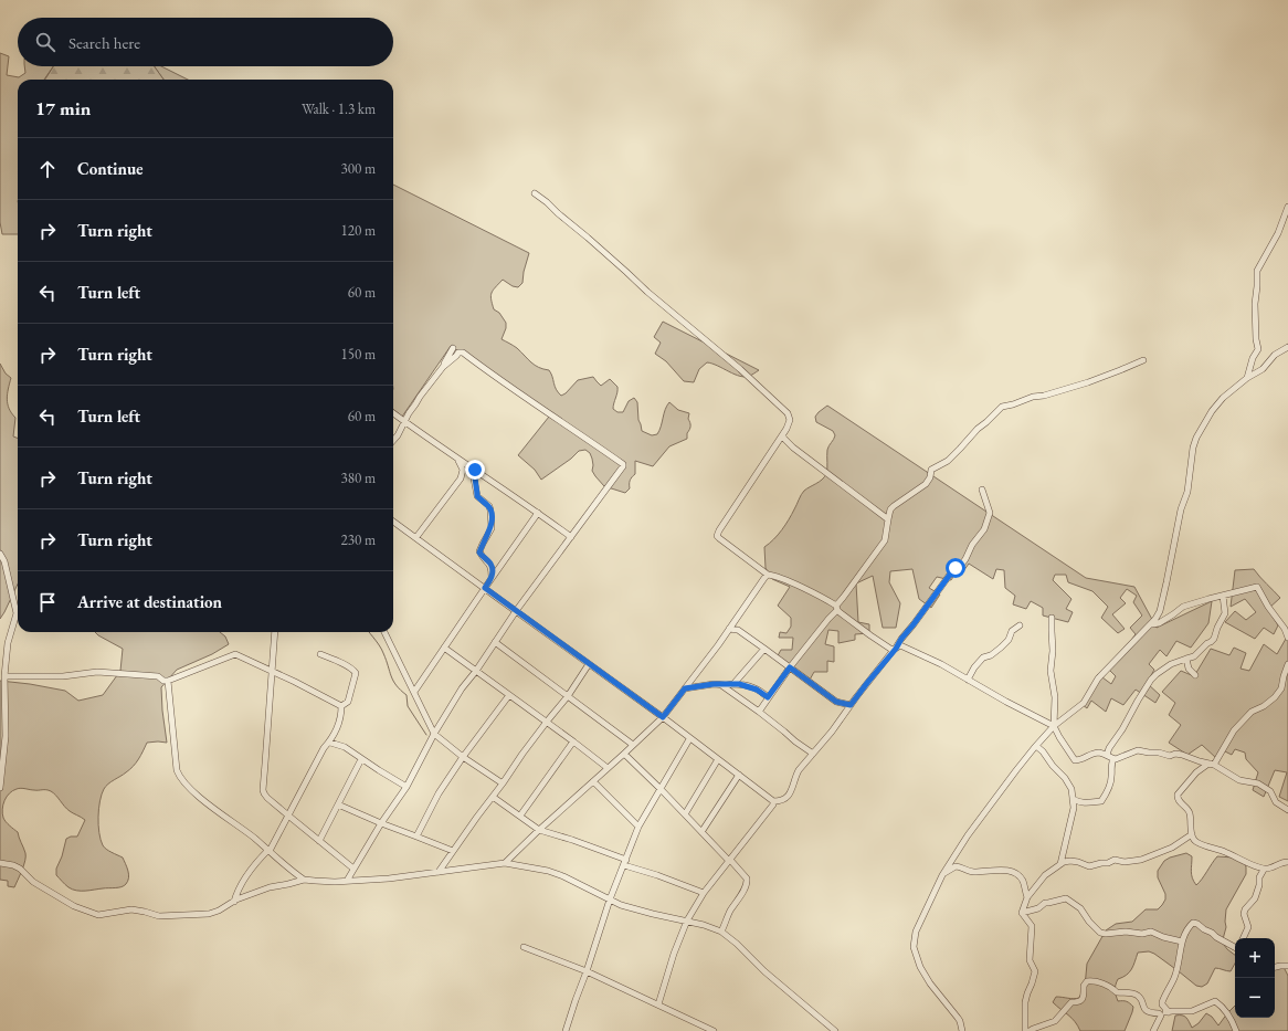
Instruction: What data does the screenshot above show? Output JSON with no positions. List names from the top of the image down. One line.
{"page":{"search":"Search here","heading":["17 min","Walk · 1.3 km"],"list":[["Continue","300 m"],["Turn right","120 m"],["Turn left","60 m"],["Turn right","150 m"],["Turn left","60 m"],["Turn right","380 m"],["Turn right","230 m"],"Arrive at destination"],"map_buttons":["+","−"]}}
